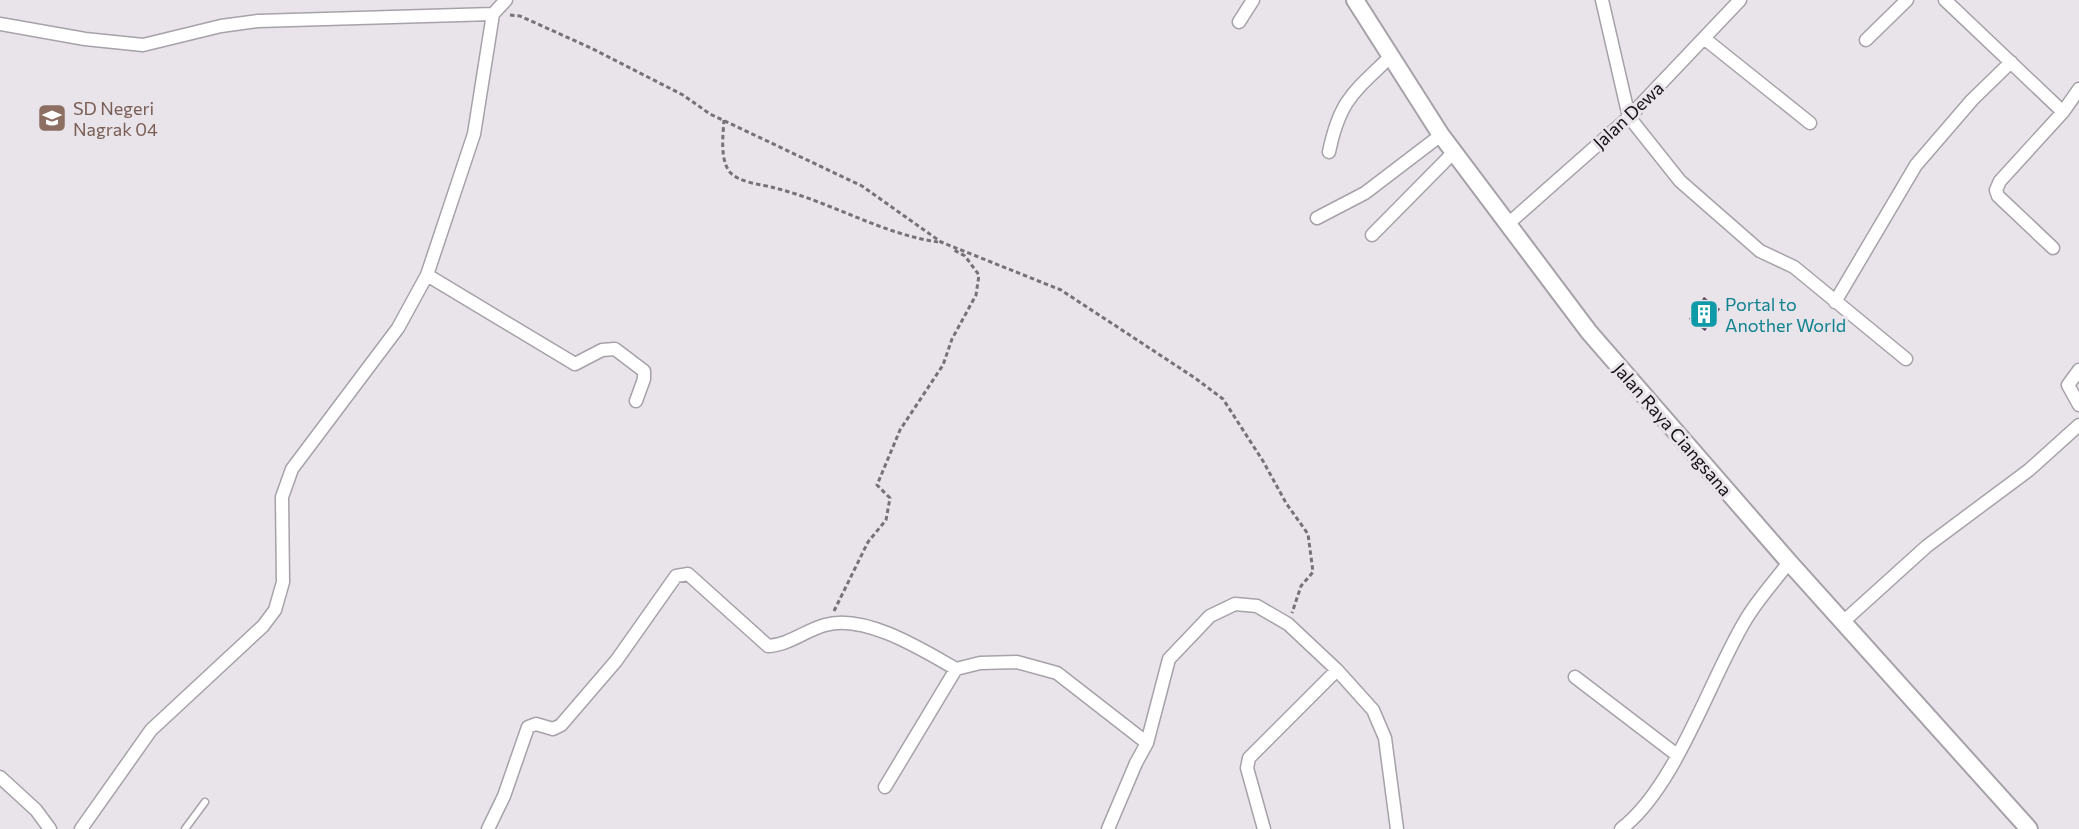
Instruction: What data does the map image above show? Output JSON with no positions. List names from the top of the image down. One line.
{"streets":{"main road":["Jalan Raya Ciangsana"],"street":["Jalan Dewa"]},"crossings":[["Jalan Dewa","Jalan Raya Ciangsana"]],"places":{"school or university":["SD Negeri Nagrak 04"],"building":["Portal to Another World"]}}
